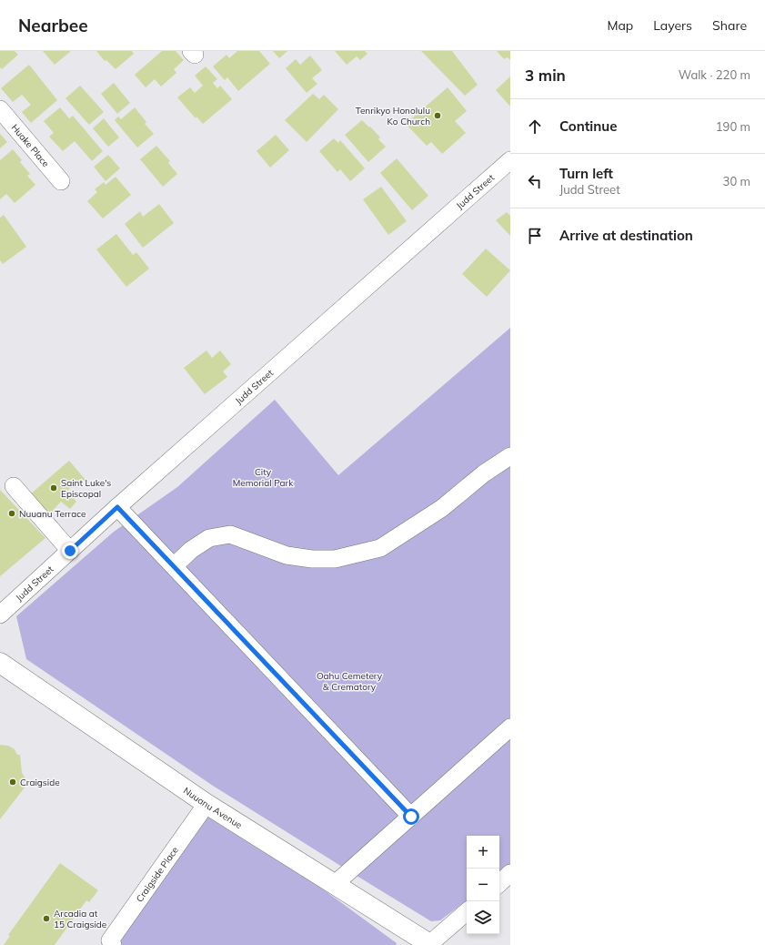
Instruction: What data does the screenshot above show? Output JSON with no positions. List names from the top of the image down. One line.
{"streets":{"main road":["Nuuanu Avenue"],"street":["Huake Place","Judd Street","Craigside Place"]},"crossings":[["Nuuanu Avenue","Craigside Place"]],"parks":["City Memorial Park","Oahu Cemetery & Crematory"],"places":["Tenrikyo Honolulu Ko Church","Saint Luke's Episcopal","Nuuanu Terrace","Craigside","Arcadia at 15 Craigside"],"page":{"header":"Nearbee","nav":["Map","Layers","Share"],"heading":["3 min","Walk · 220 m"],"list":[["Continue","190 m"],["Turn left","Judd Street","30 m"],"Arrive at destination"],"map_buttons":["+","−"]}}
